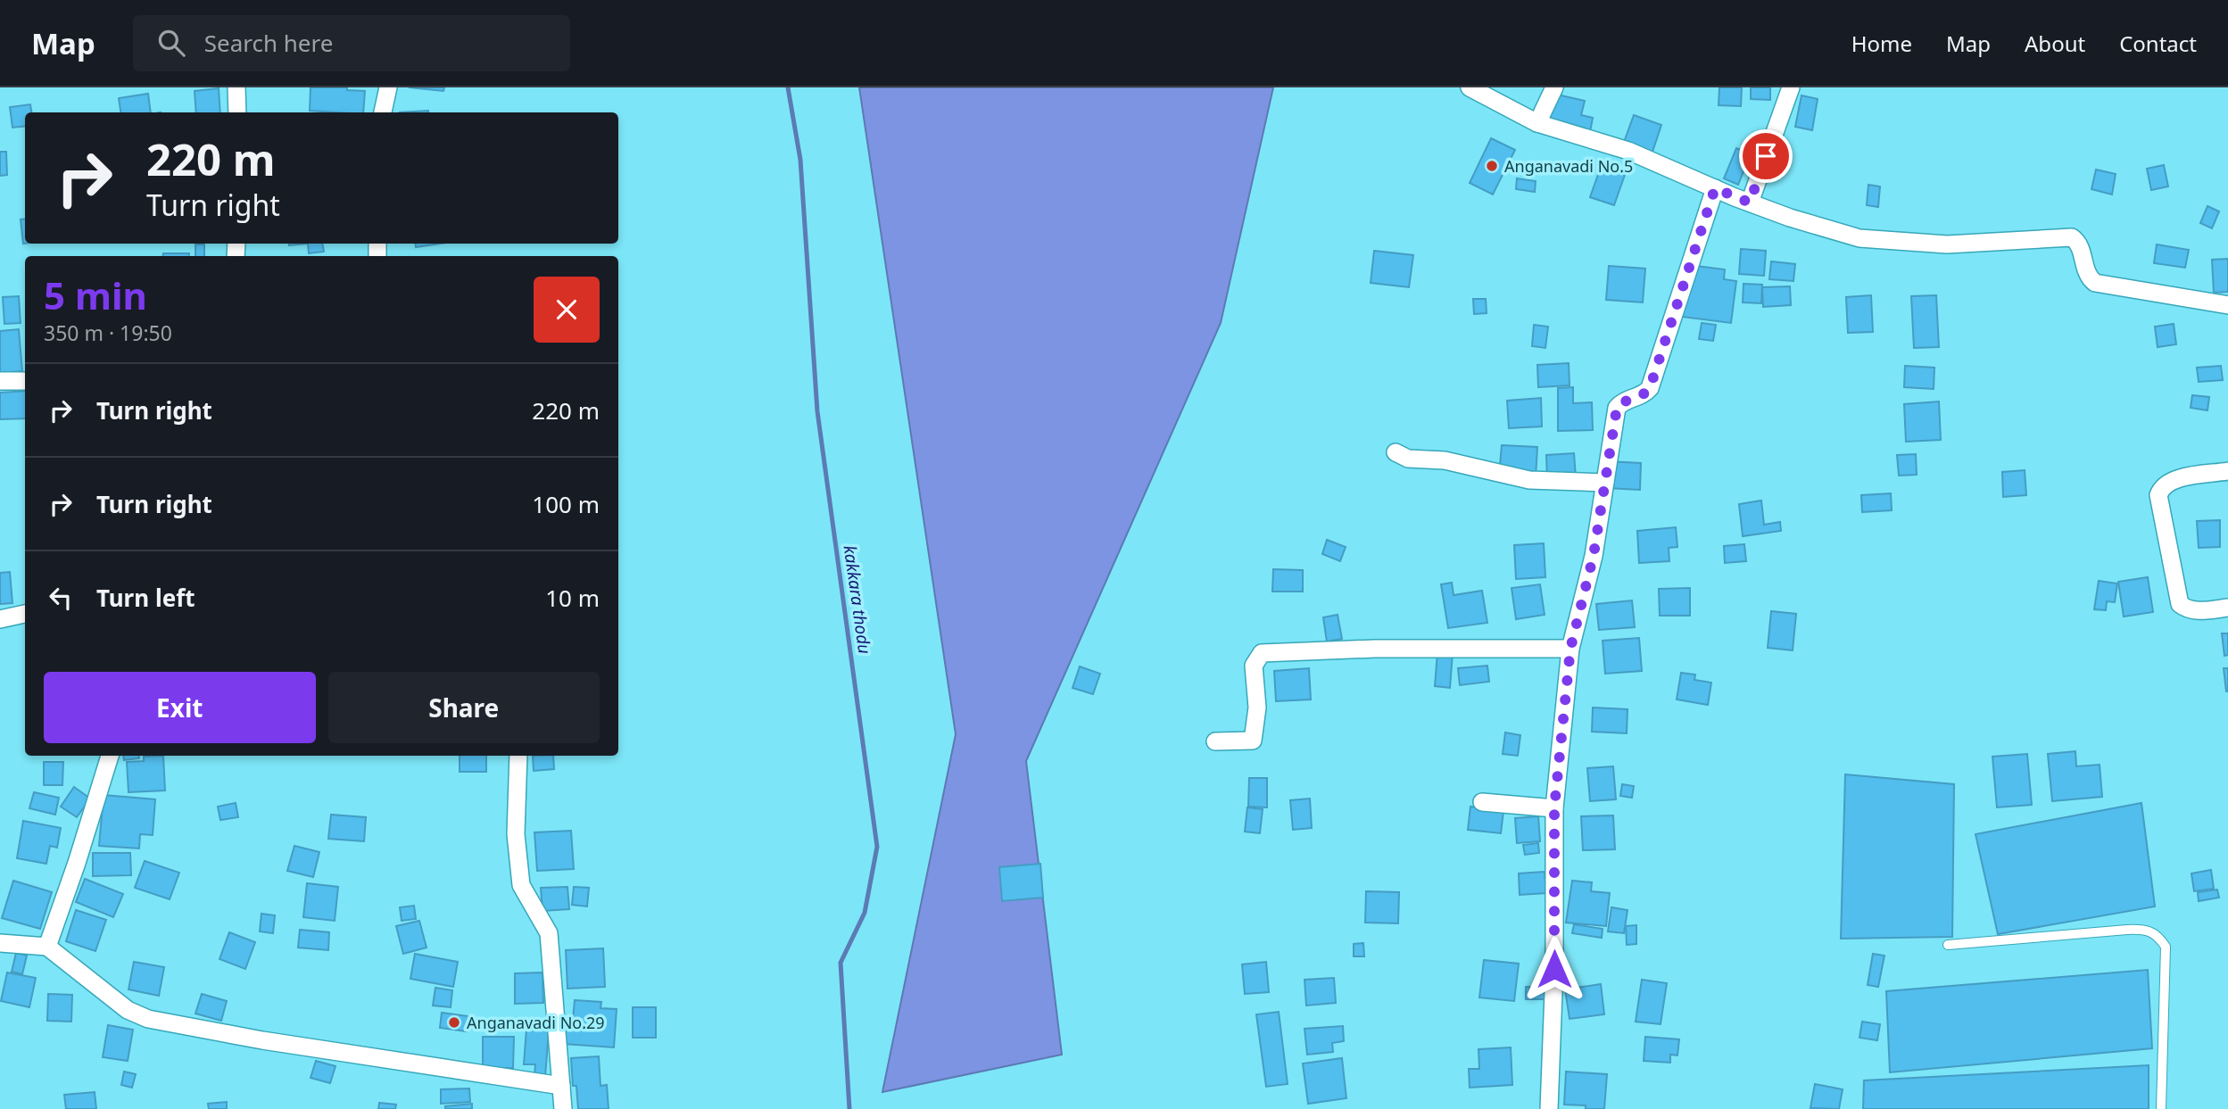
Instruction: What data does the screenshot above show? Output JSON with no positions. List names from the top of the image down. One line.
{"water":["kakkara thodu"],"places":["Anganavadi No.5","Anganavadi No.29"],"page":{"header":"Map","search":"Search here","nav":["Home","Map","About","Contact"],"turn":["220 m","Turn right"],"heading":["5 min","350 m · 19:50"],"list":[{"name":"Turn right","value":"220 m"},{"name":"Turn right","value":"100 m"},{"name":"Turn left","value":"10 m"}],"buttons":["Exit","Share"]}}
